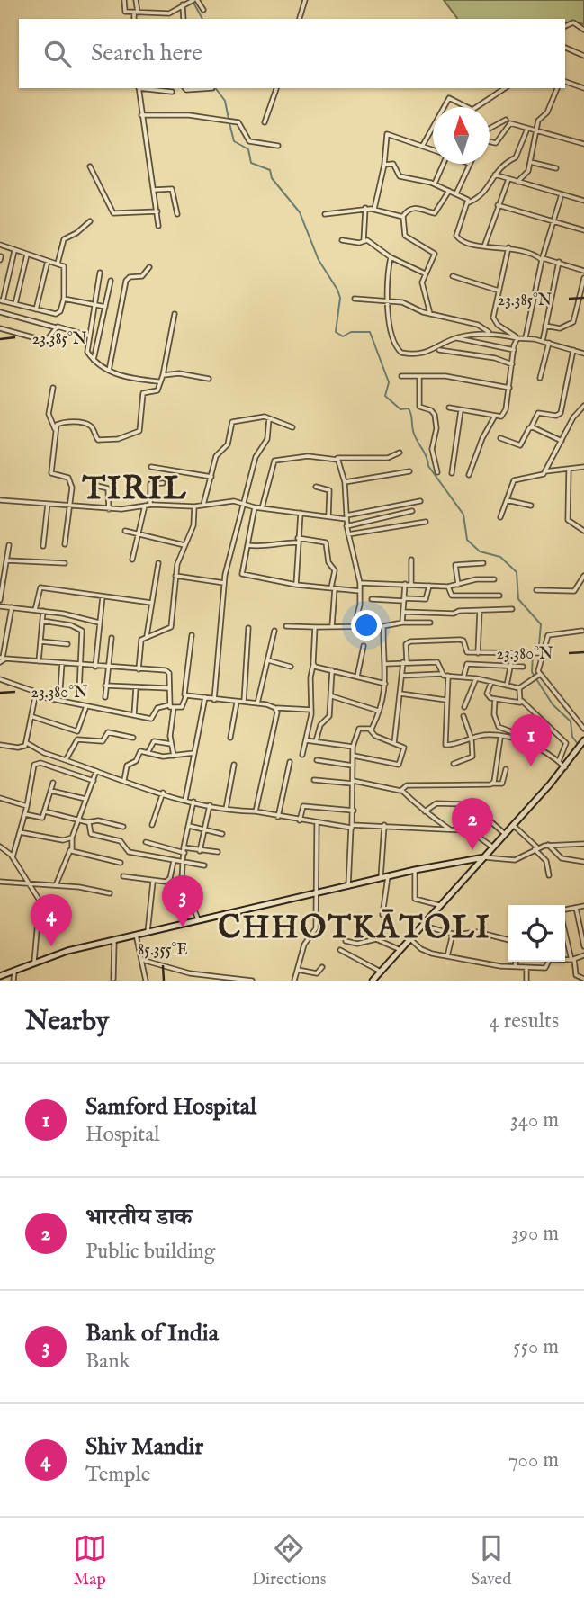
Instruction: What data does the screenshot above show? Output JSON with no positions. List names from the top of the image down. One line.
{"districts":["TIRIL","CHHOTKĀTOLI"],"north":"top","page":{"search":"Search here","pins":["1","2","3","4"],"heading":["Nearby","4 results"],"list":[{"mark":"1","name":"Samford Hospital","note":"Hospital","value":"340 m"},{"mark":"2","name":"भारतीय डाक","note":"Public building","value":"390 m"},{"mark":"3","name":"Bank of India","note":"Bank","value":"550 m"},{"mark":"4","name":"Shiv Mandir","note":"Temple","value":"700 m"}],"nav":["Map","Directions","Saved"]},"coordinates":["23.385°N","23.380°N","85.355°E"]}
